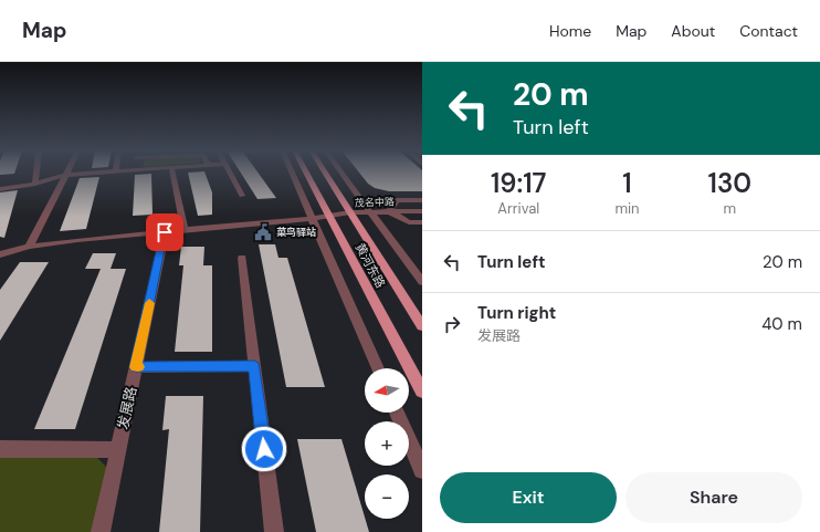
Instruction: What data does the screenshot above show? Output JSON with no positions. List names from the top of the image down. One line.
{"streets":{"main road":["黄河东路"],"street":["茂名中路","发展路"]},"crossings":[["茂名中路","黄河东路"],["茂名中路","发展路"]],"places":{"public building":["菜鸟驿站"]},"north":"left","page":{"header":"Map","nav":["Home","Map","About","Contact"],"turn":["20 m","Turn left"],"eta":["19:17","Arrival","1","min","130","m"],"list":[{"name":"Turn left","value":"20 m"},{"name":"Turn right","note":"发展路","value":"40 m"}],"map_buttons":["+","−"],"buttons":["Exit","Share"]}}
